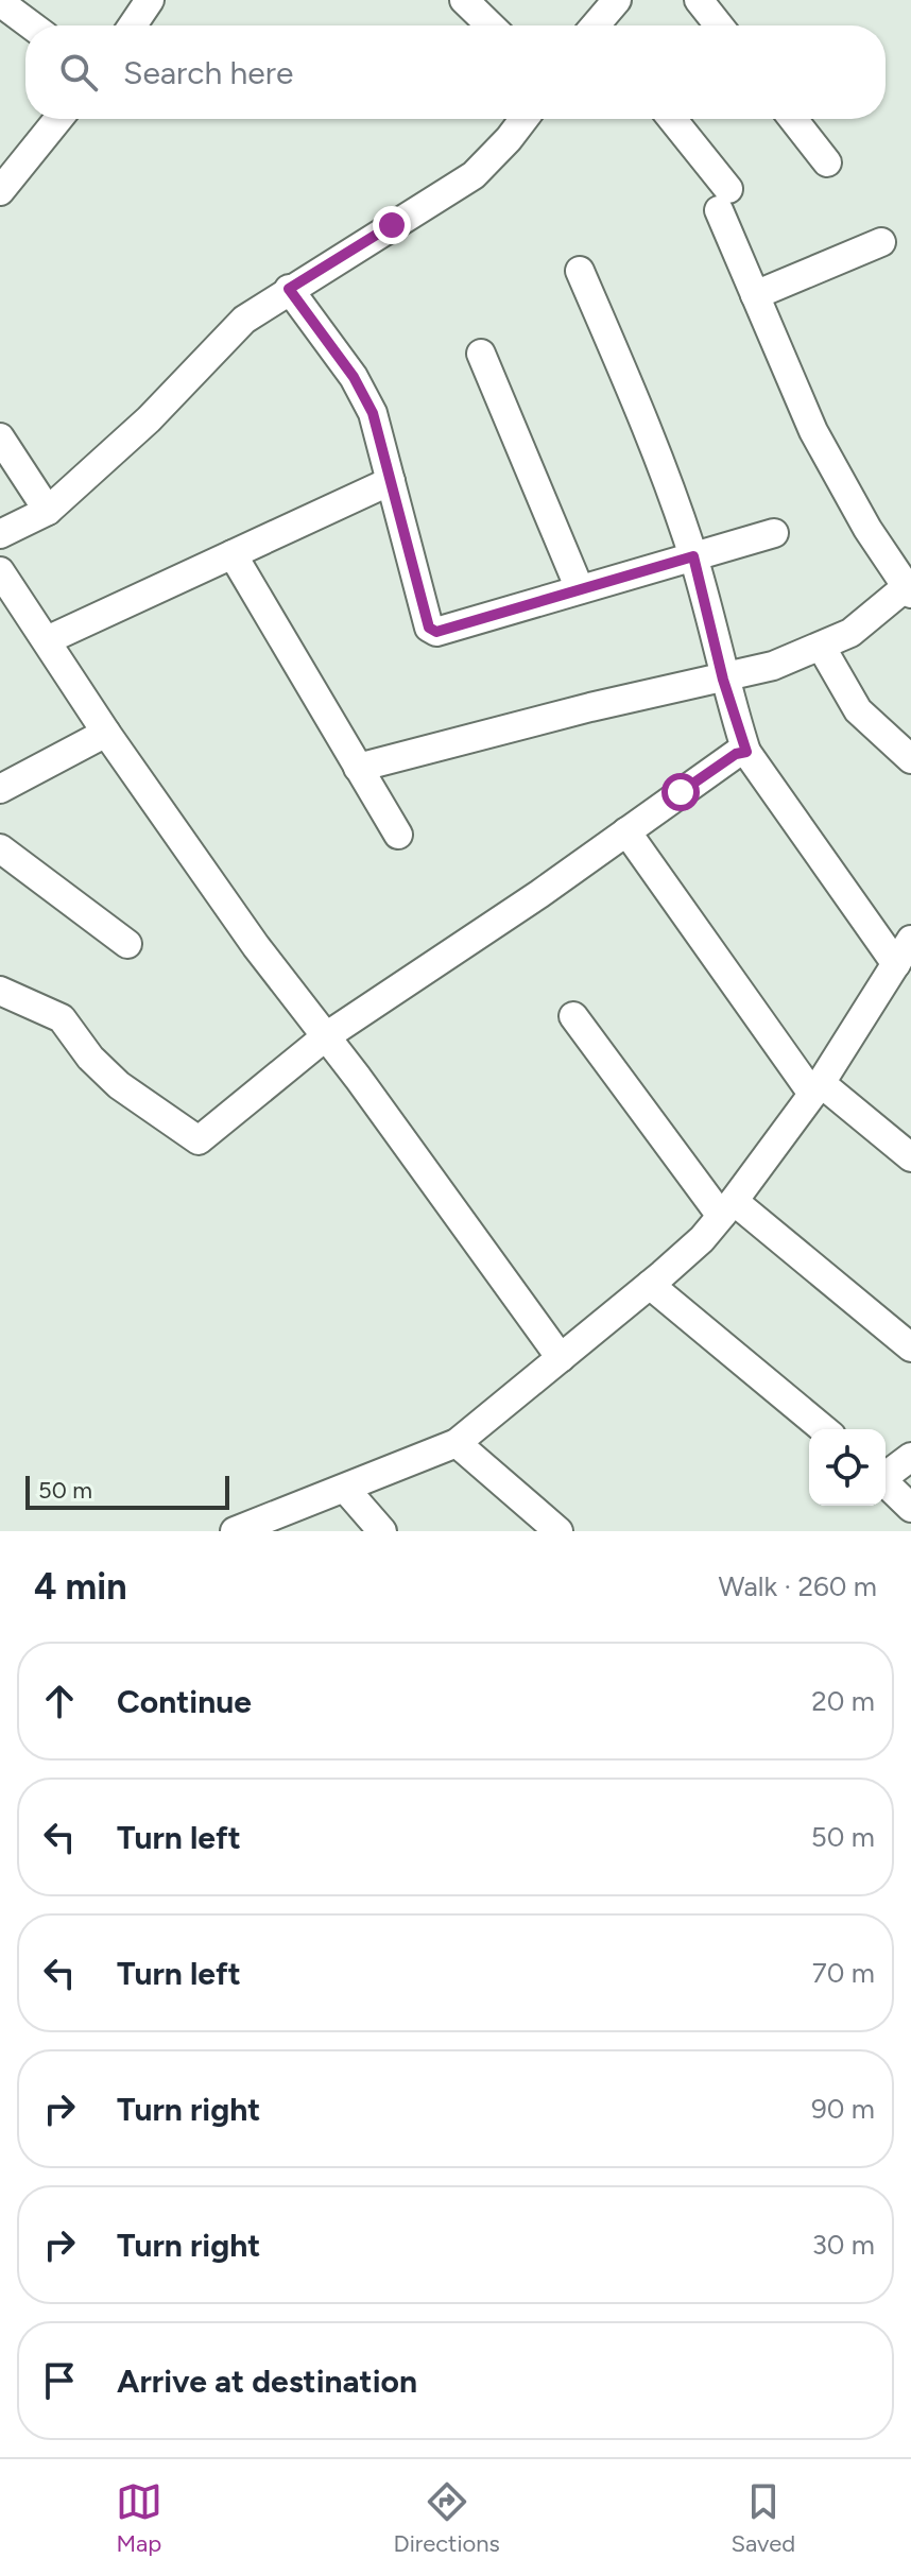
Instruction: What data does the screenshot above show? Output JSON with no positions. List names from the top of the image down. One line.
{"scale_bar":"50 m","page":{"search":"Search here","scale":"50 m","heading":["4 min","Walk · 260 m"],"list":[["Continue","20 m"],["Turn left","50 m"],["Turn left","70 m"],["Turn right","90 m"],["Turn right","30 m"],"Arrive at destination"],"nav":["Map","Directions","Saved"]}}
